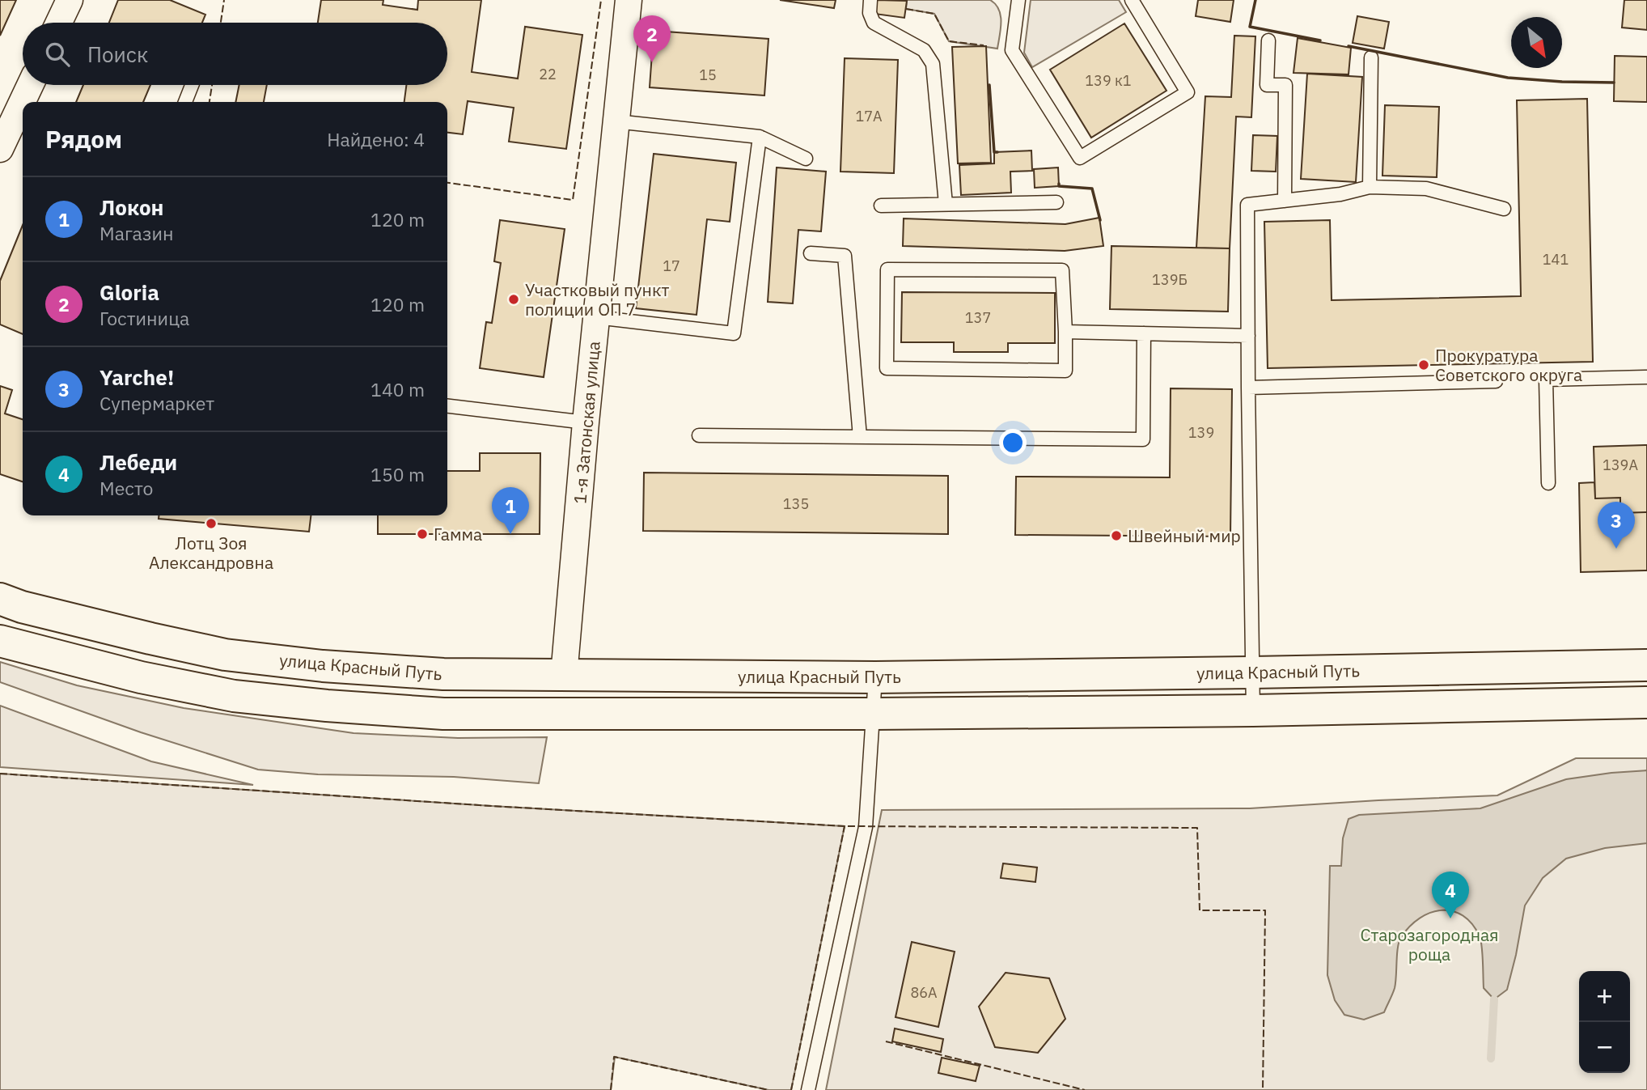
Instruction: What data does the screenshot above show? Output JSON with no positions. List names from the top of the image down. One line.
{"streets":{"main road":["улица Красный Путь"],"street":["1-я Затонская улица"]},"crossings":[["1-я Затонская улица","улица Красный Путь"]],"parks":["Старозагородная роща"],"places":["Участковый пункт полиции ОП 7","Прокуратура Советского округа","Лотц Зоя Александровна","Гамма","Швейный мир"],"house_numbers":["22","15","139 к1","17А","141","17","139Б","137","139","139А","135","86А"],"north":"bottom right","page":{"pins":["2","1","3","4"],"search":"Поиск","heading":["Рядом","Найдено: 4"],"list":[{"mark":"1","name":"Локон","note":"Магазин","value":"120 m"},{"mark":"2","name":"Gloria","note":"Гостиница","value":"120 m"},{"mark":"3","name":"Yarche!","note":"Супермаркет","value":"140 m"},{"mark":"4","name":"Лебеди","note":"Место","value":"150 m"}],"map_buttons":["+","−"]}}
